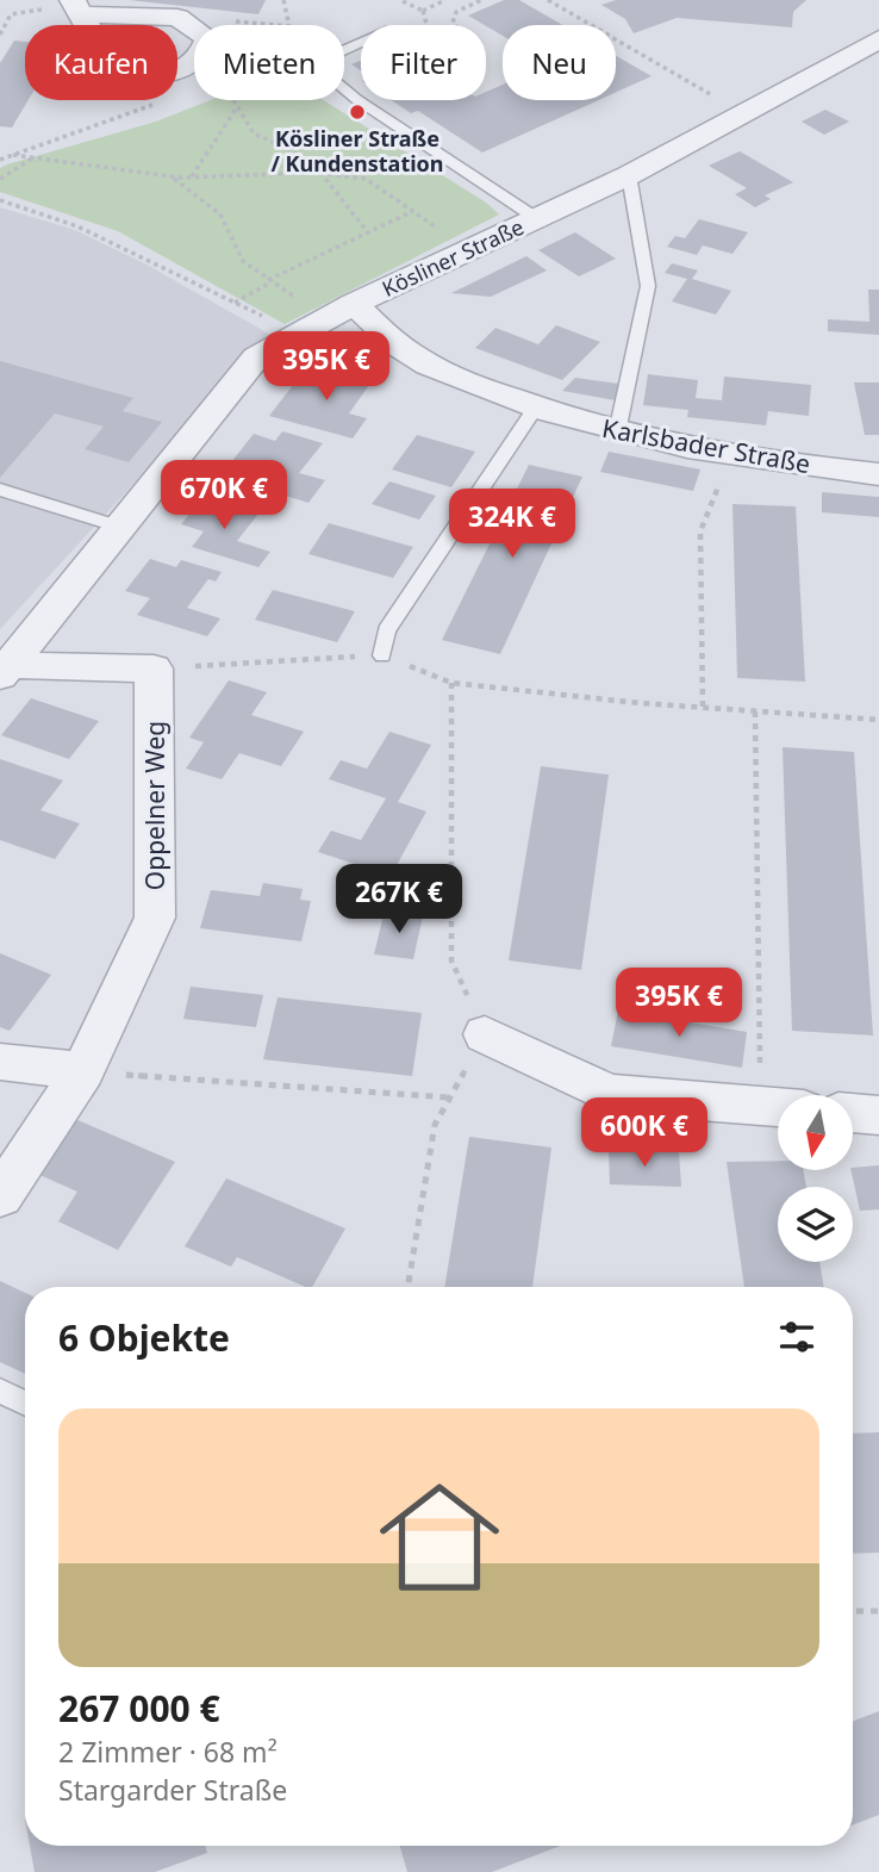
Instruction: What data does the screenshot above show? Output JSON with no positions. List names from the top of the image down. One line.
{"streets":{"street":["Kösliner Straße","Karlsbader Straße","Oppelner Weg"]},"crossings":[["Kösliner Straße","Karlsbader Straße"]],"places":["Kösliner Straße / Kundenstation"],"north":"bottom","page":{"chip":["Kaufen","Mieten","Filter","Neu"],"price":["395K €","670K €","324K €","267K €","395K €","600K €"],"heading":"6 Objekte","list":[{"name":"267 000 €","note":"2 Zimmer · 68 m² · Stargarder Straße"}]}}
